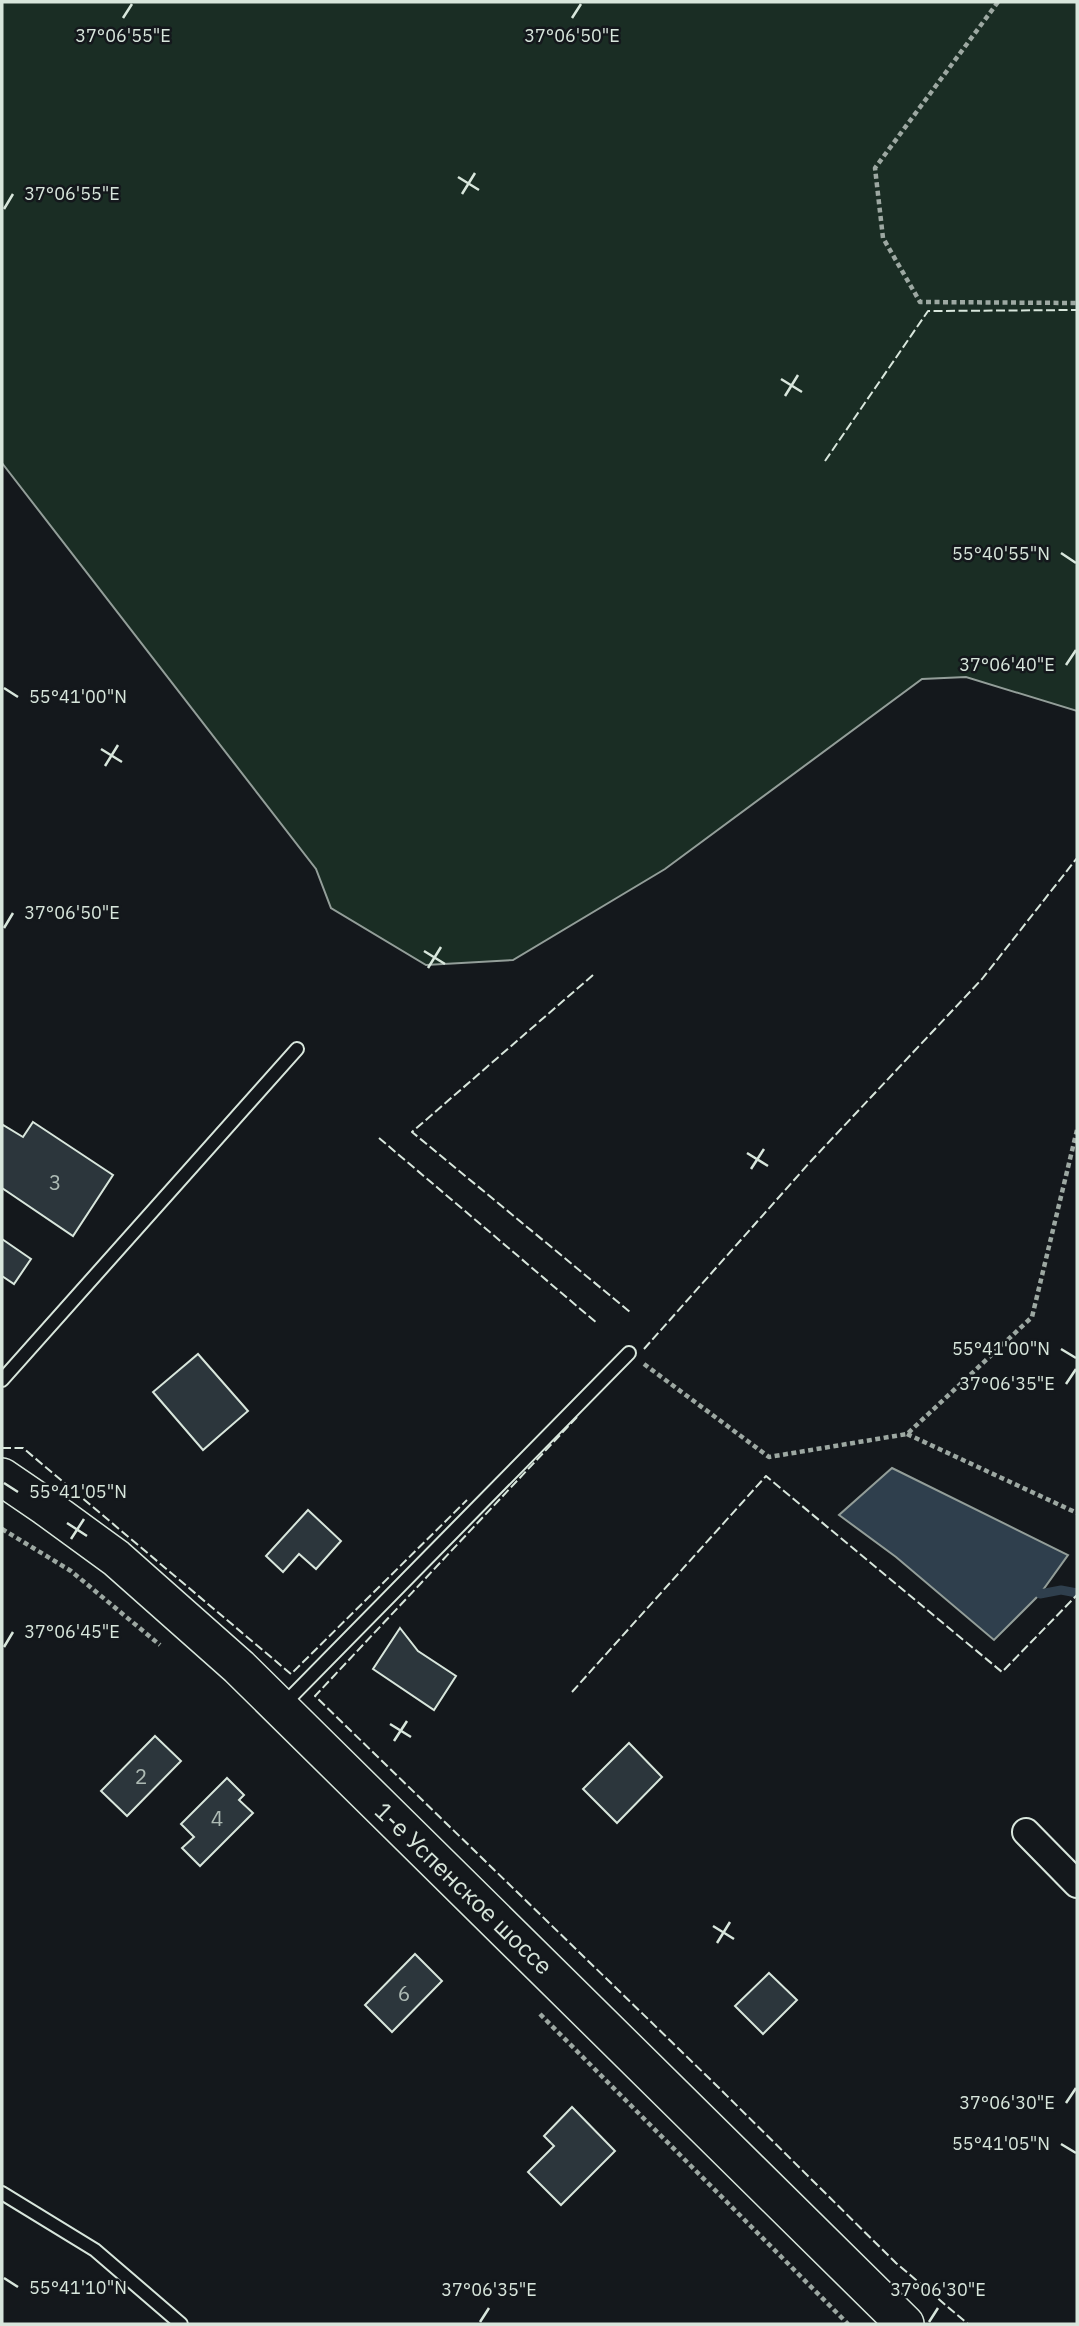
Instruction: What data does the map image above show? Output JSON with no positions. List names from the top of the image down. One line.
{"streets":{"main road":["1-е Успенское шоссе"]},"house_numbers":["3","2","4","6"],"coordinates":["37°06'55\"E","37°06'50\"E","55°40'55\"N","37°06'40\"E","55°41'00\"N","37°06'35\"E","55°41'05\"N","37°06'45\"E","37°06'30\"E","55°41'10\"N"]}
